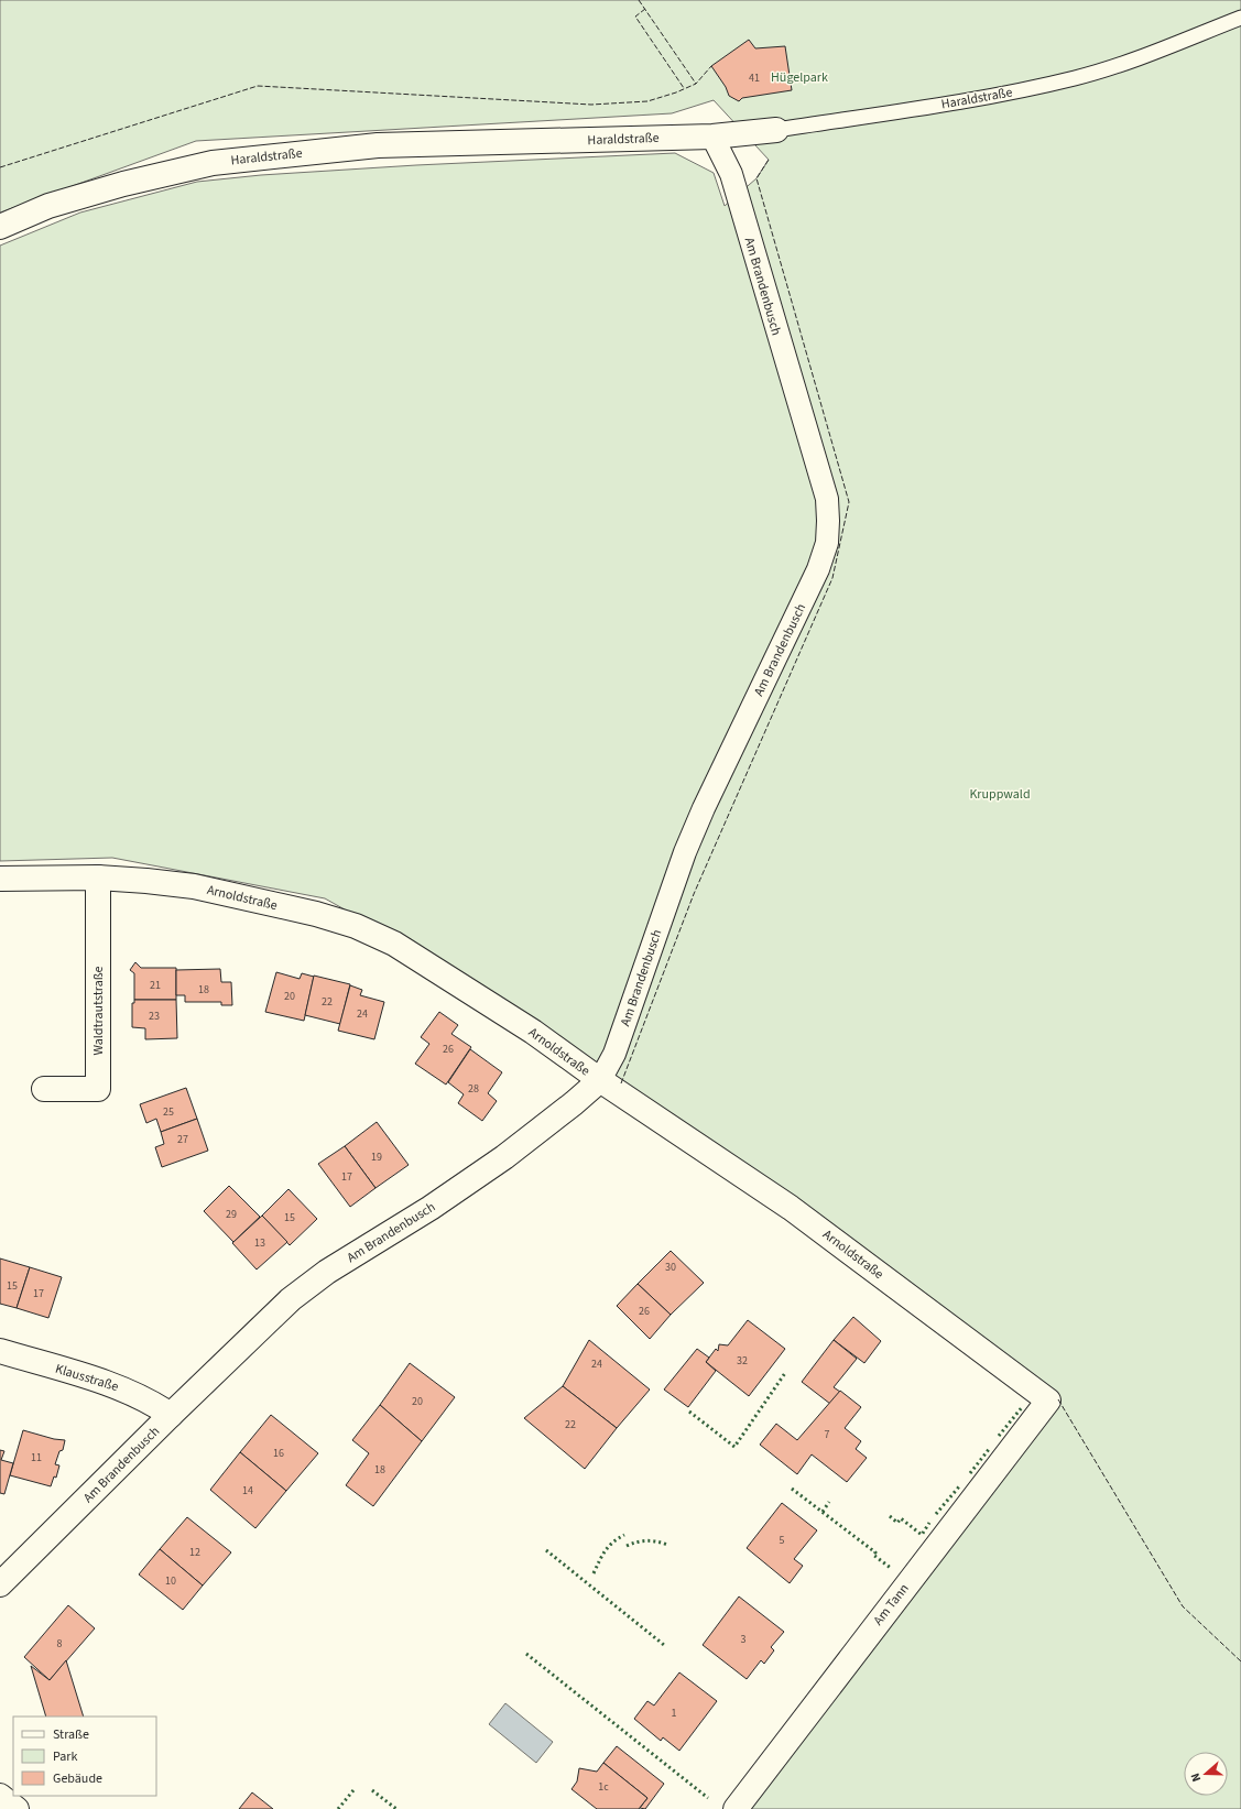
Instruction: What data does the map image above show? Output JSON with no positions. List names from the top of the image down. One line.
{"streets":{"street":["Haraldstraße","Am Brandenbusch","Arnoldstraße","Waldtrautstraße","Klausstraße","Am Tann"]},"crossings":[["Haraldstraße","Am Brandenbusch"],["Am Brandenbusch","Arnoldstraße"],["Am Brandenbusch","Klausstraße"],["Arnoldstraße","Waldtrautstraße"],["Arnoldstraße","Am Tann"]],"parks":["Hügelpark","Kruppwald"],"house_numbers":["41","21","18","20","22","24","23","26","28","25","27","19","17","29","15","13","30","15","17","26","32","24","20","22","7","16","11","18","14","5","12","10","3","8","1","1c"],"legend":["Straße","Park","Gebäude"],"north":"left"}
